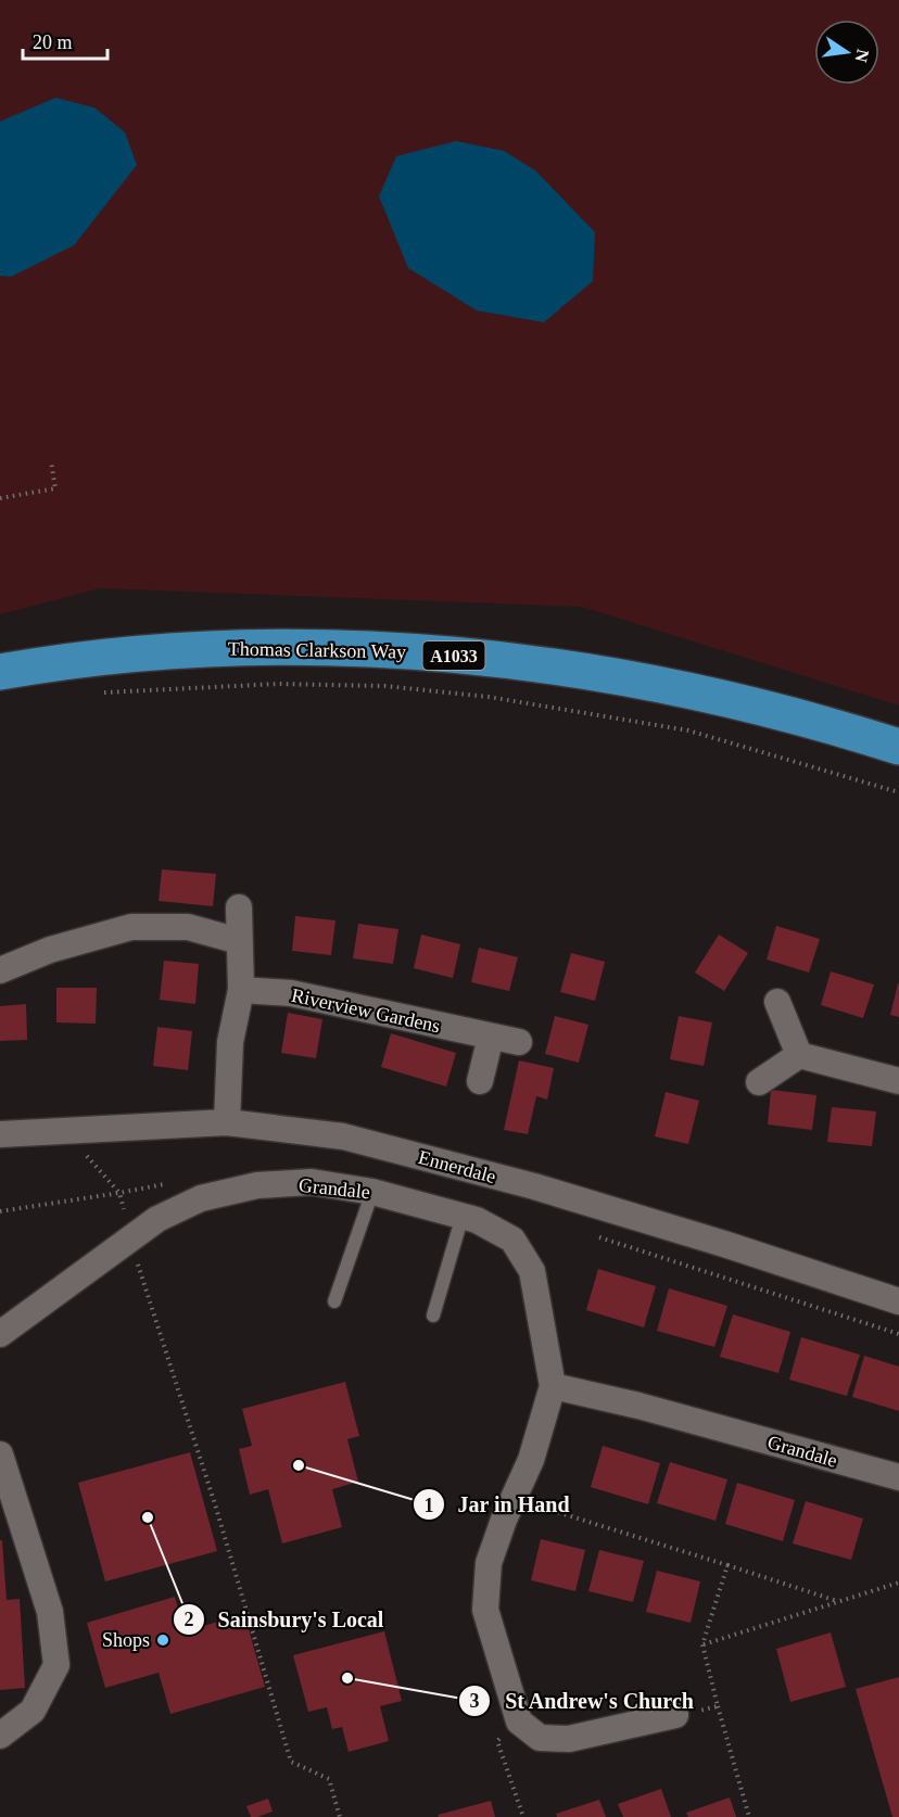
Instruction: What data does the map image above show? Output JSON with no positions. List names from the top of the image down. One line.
{"streets":{"highway":["Thomas Clarkson Way","A1033"],"street":["Riverview Gardens","Ennerdale","Grandale"]},"places":["Jar in Hand","Sainsbury's Local","Shops","St Andrew's Church"],"scale_bar":"20 m","north":"right"}
